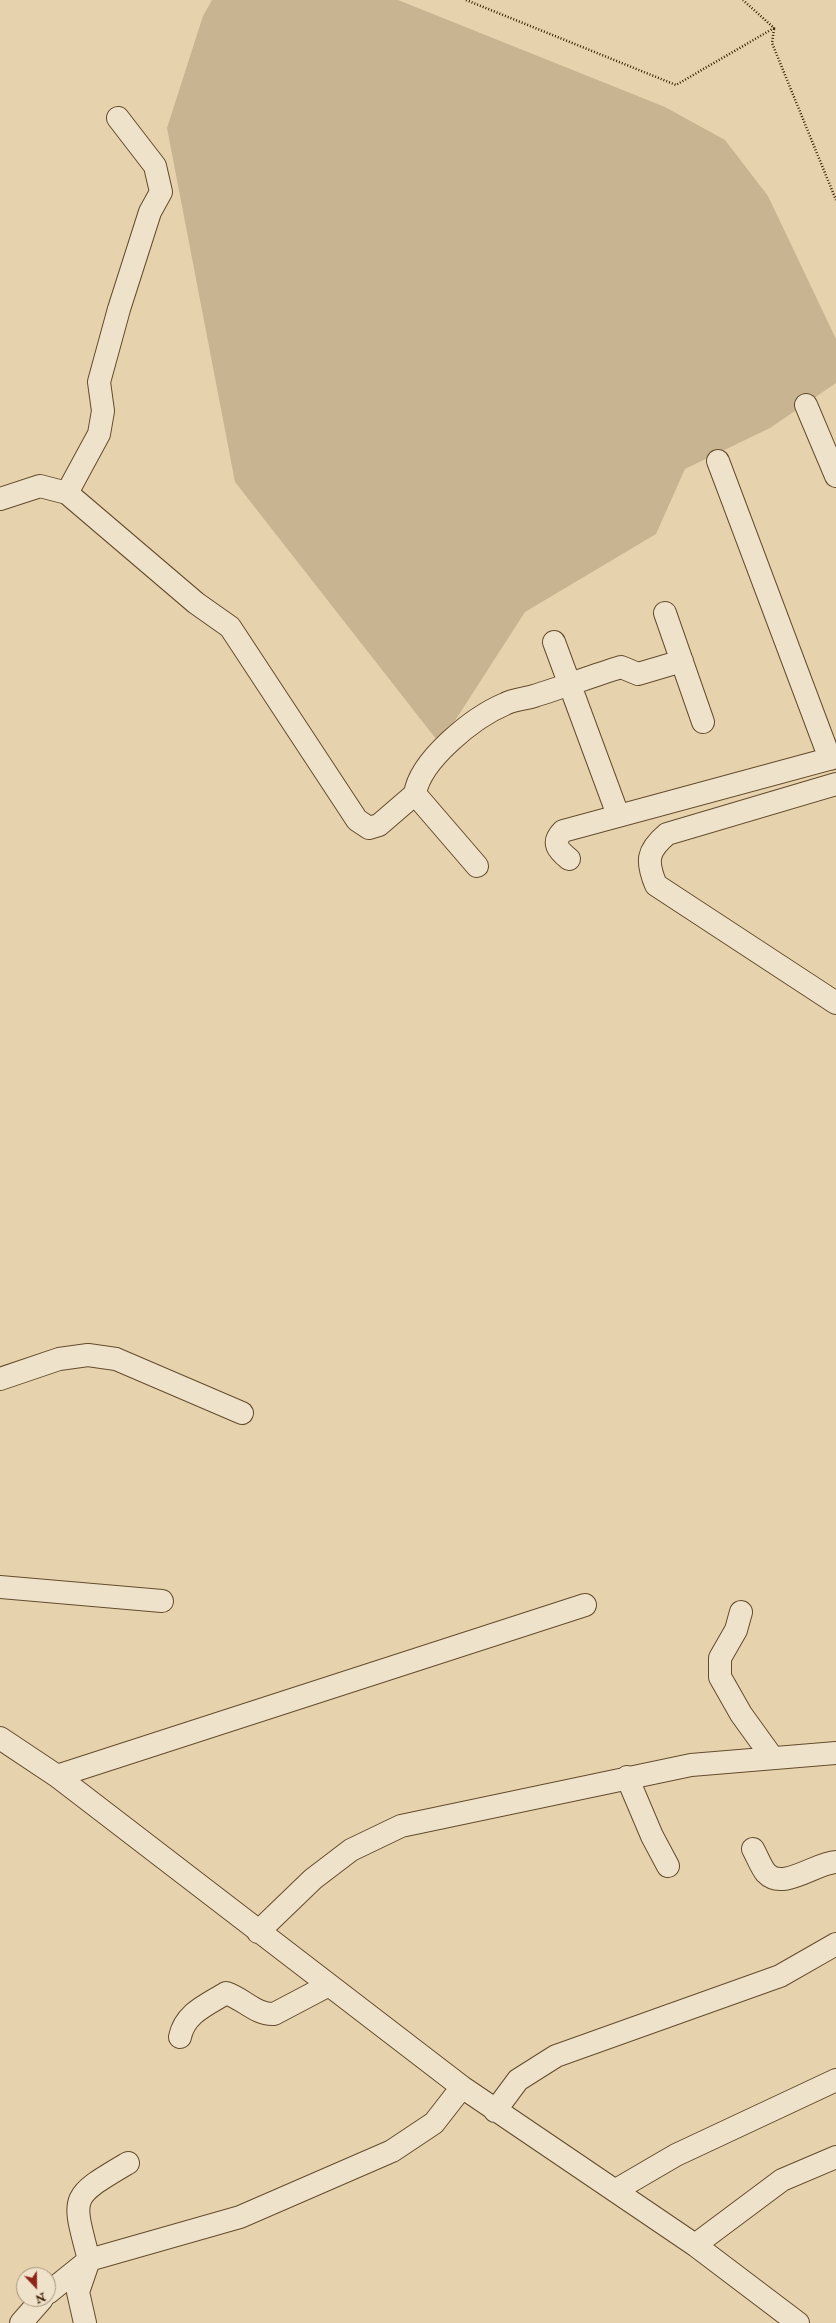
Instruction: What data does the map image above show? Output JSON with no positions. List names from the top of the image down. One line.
{"north":"bottom"}
